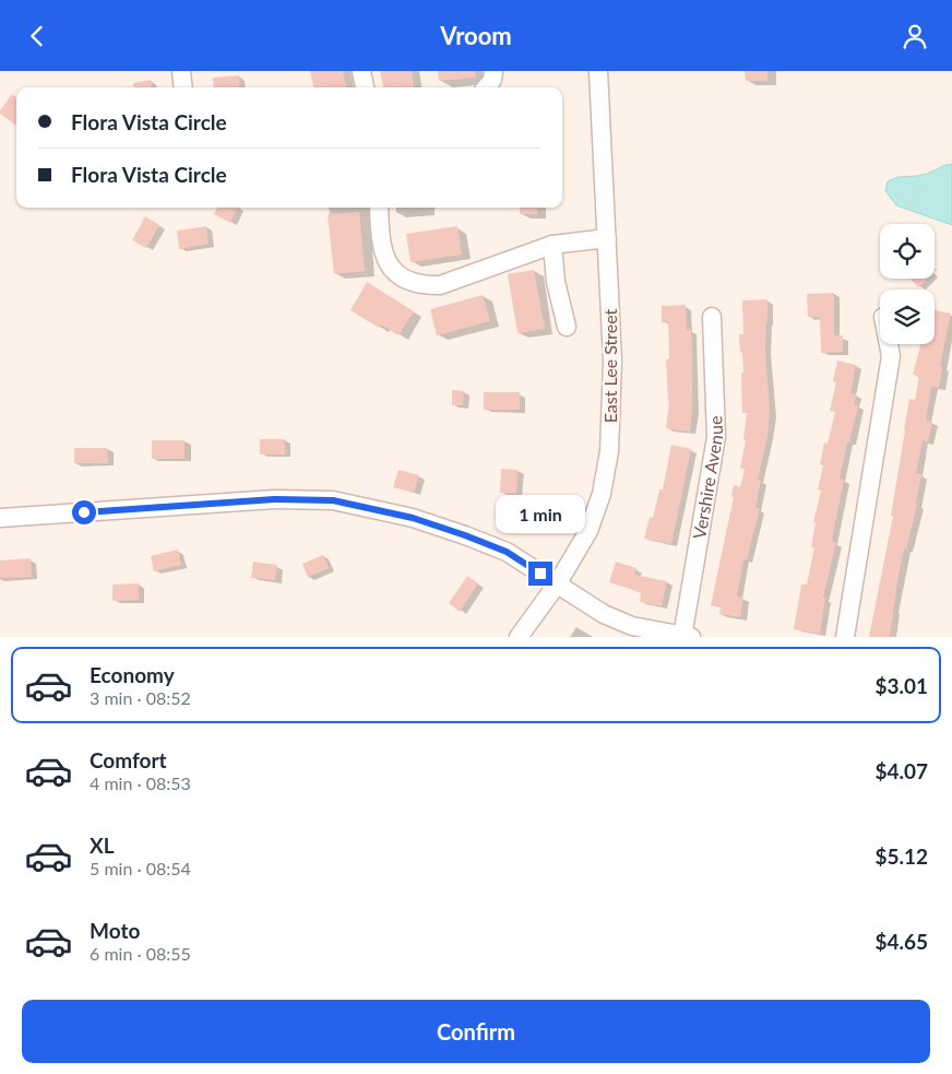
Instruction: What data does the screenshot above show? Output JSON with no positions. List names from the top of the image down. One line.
{"streets":{"street":["East Lee Street","Vershire Avenue"]},"page":{"header":"Vroom","banner":["Flora Vista Circle","Flora Vista Circle"],"bubble":"1 min","list":[{"name":"Economy","note":"3 min · 08:52","value":"$3.01"},{"name":"Comfort","note":"4 min · 08:53","value":"$4.07"},{"name":"XL","note":"5 min · 08:54","value":"$5.12"},{"name":"Moto","note":"6 min · 08:55","value":"$4.65"}],"buttons":"Confirm"}}
